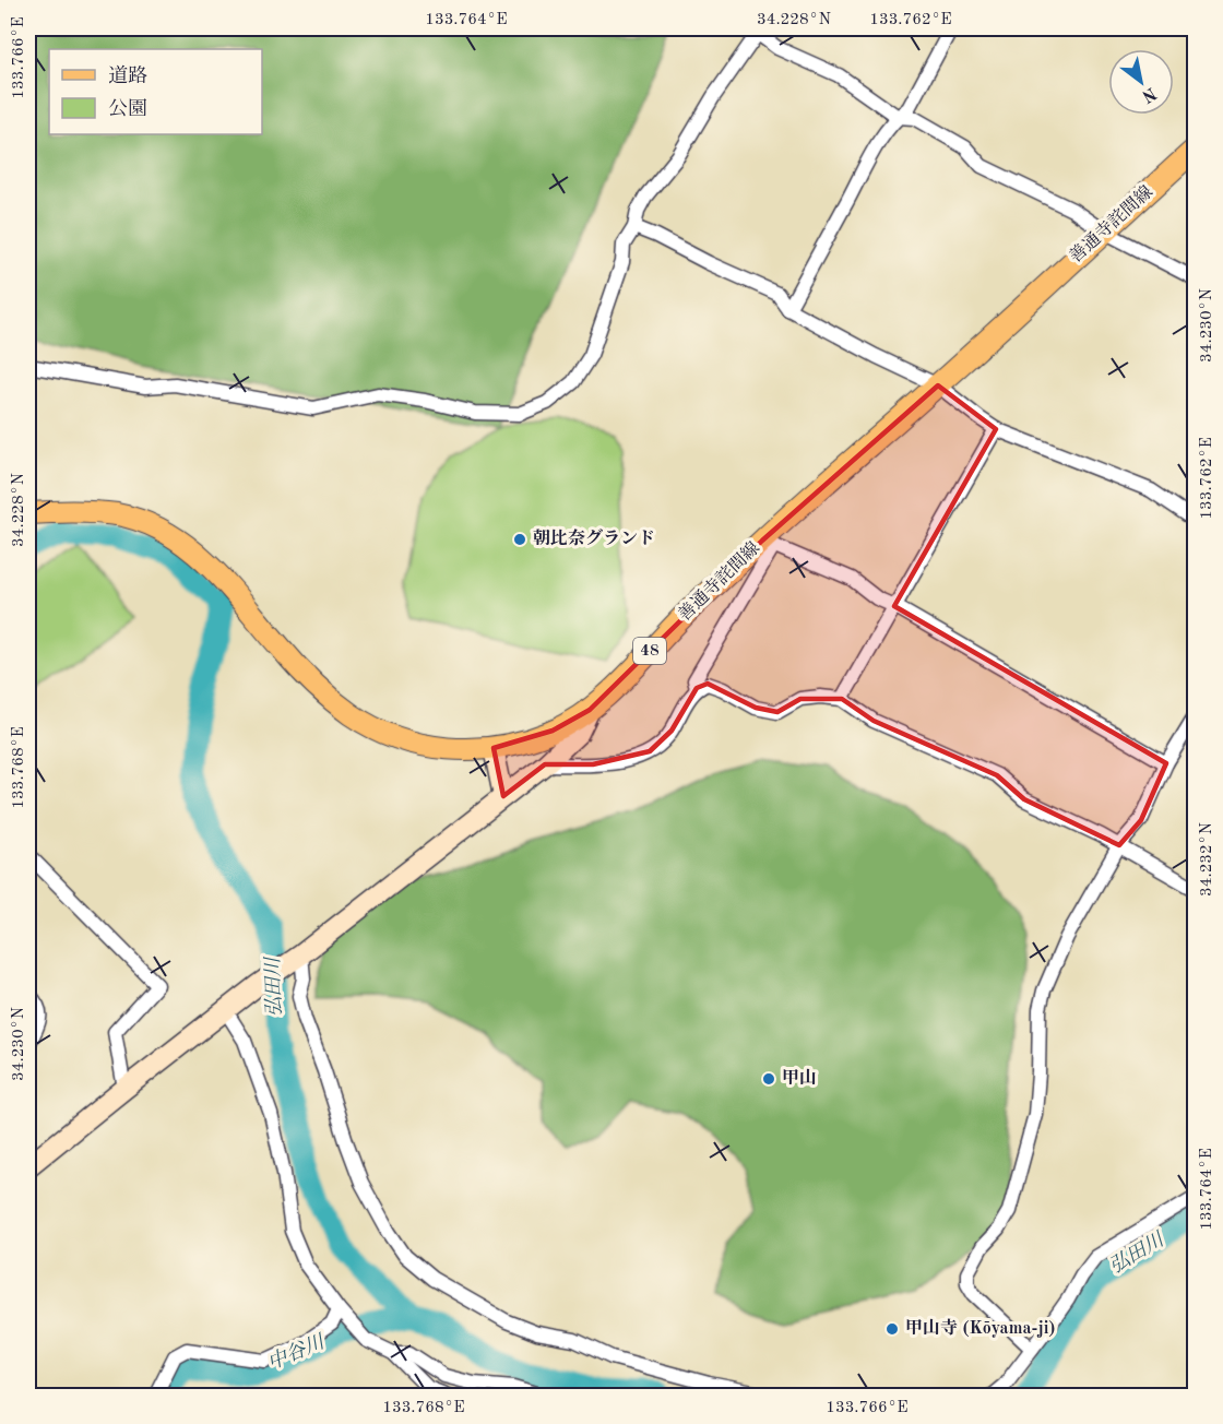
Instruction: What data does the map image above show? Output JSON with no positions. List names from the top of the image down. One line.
{"streets":{"main road":["善通寺詫間線","48"]},"water":["弘田川","中谷川"],"places":["朝比奈グランド","甲山","甲山寺 (Kōyama-ji)"],"legend":["道路","公園"],"north":"bottom right","coordinates":["133.764°E","34.228°N","133.762°E","133.766°E","34.230°N","133.768°E","34.232°N"]}
